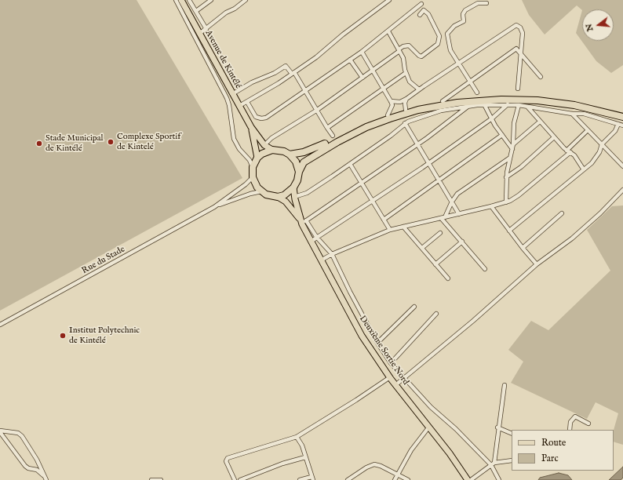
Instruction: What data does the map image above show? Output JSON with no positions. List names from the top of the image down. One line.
{"streets":{"main road":["Avenue de Kintélé","Deuxième Sortie Nord"],"street":["Rue du Stade"]},"crossings":[["Avenue de Kintélé","Rue du Stade"],["Avenue de Kintélé","Deuxième Sortie Nord"],["Rue du Stade","Deuxième Sortie Nord"]],"places":["Complexe Sportif de Kintelé","Stade Municipal de Kintélé","Institut Polytechnic de Kintélé"],"legend":["Route","Parc"],"north":"left"}
